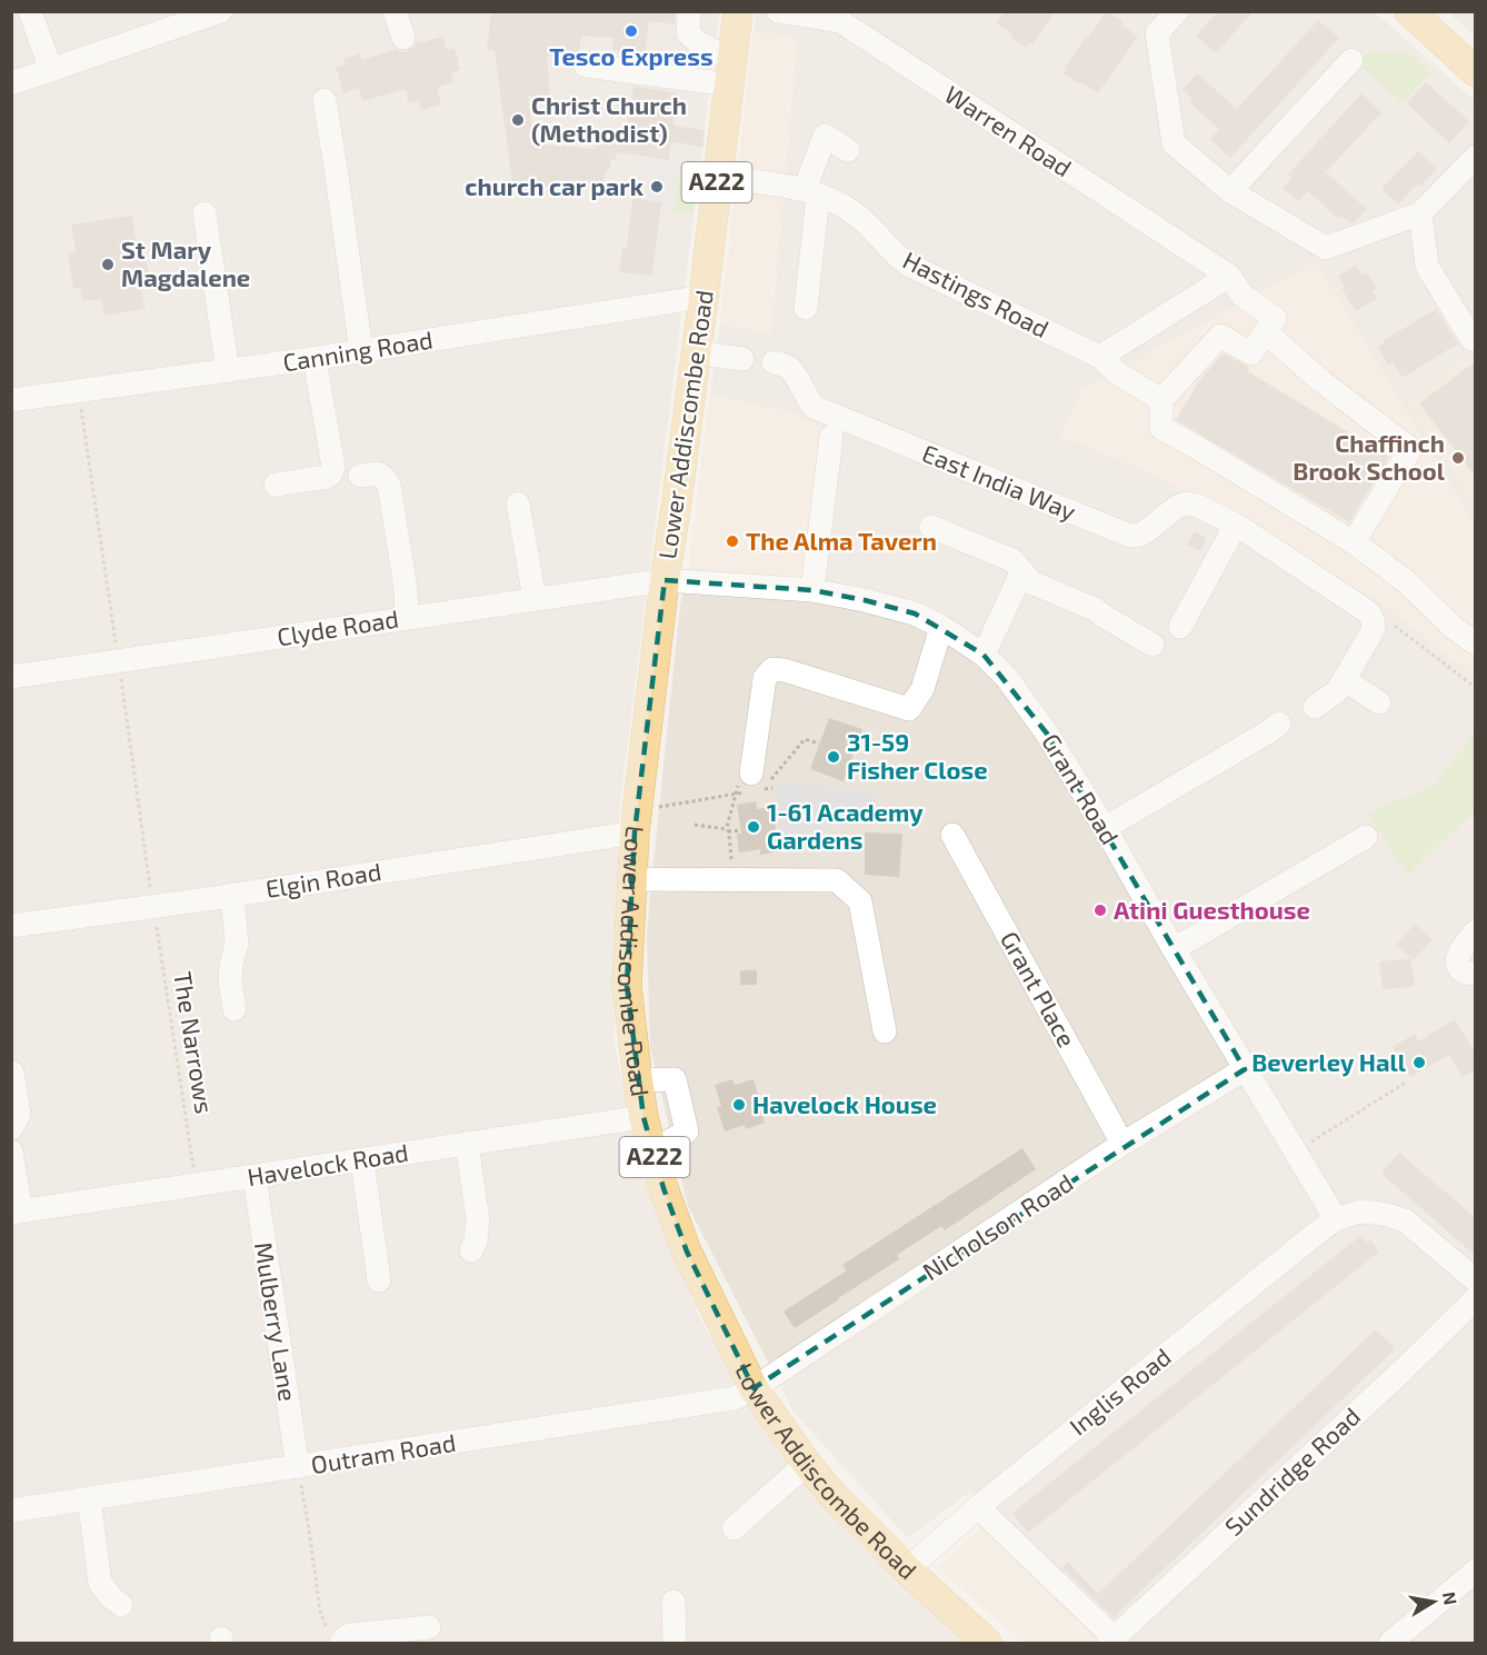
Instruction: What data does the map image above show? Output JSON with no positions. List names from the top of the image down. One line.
{"streets":{"main road":["A222","Lower Addiscombe Road"],"street":["Warren Road","Hastings Road","Canning Road","East India Way","Clyde Road","Grant Road","Elgin Road","Grant Place","Havelock Road","Nicholson Road","Mulberry Lane","Inglis Road","Outram Road","Sundridge Road"],"path":["The Narrows"]},"crossings":[["Hastings Road","Lower Addiscombe Road"],["Canning Road","Lower Addiscombe Road"],["Lower Addiscombe Road","Clyde Road"],["Lower Addiscombe Road","Grant Road"],["Lower Addiscombe Road","Elgin Road"],["Lower Addiscombe Road","Havelock Road"],["Lower Addiscombe Road","Nicholson Road"],["Lower Addiscombe Road","Inglis Road"],["Lower Addiscombe Road","Outram Road"],["Clyde Road","Grant Road"],["Grant Road","Nicholson Road"],["Grant Road","Inglis Road"],["Elgin Road","The Narrows"],["Grant Place","Nicholson Road"],["The Narrows","Havelock Road"],["Havelock Road","Mulberry Lane"],["Nicholson Road","Outram Road"],["Mulberry Lane","Outram Road"]],"places":["Tesco Express","Christ Church (Methodist)","church car park","St Mary Magdalene","Chaffinch Brook School","The Alma Tavern","31-59 Fisher Close","1-61 Academy Gardens","Atini Guesthouse","Beverley Hall","Havelock House"],"north":"right"}
